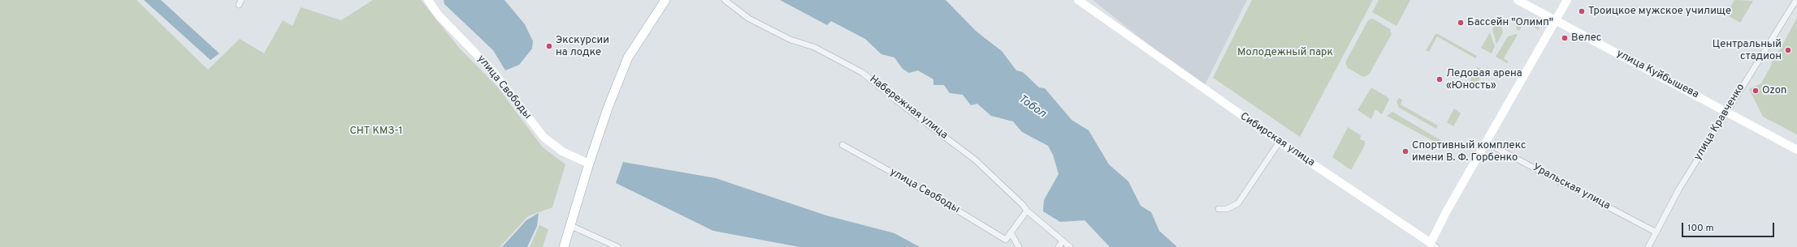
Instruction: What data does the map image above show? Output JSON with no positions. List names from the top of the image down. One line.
{"streets":{"street":["улица Куйбышева","улица Свободы","Набережная улица","улица Кравченко","Сибирская улица","Уральская улица"]},"crossings":[["улица Куйбышева","улица Кравченко"],["улица Кравченко","Уральская улица"]],"water":["Тобол"],"parks":["Молодежный парк","СНТ КМЗ-1"],"places":["Троицкое мужское училище","Бассейн \"Олимп\"","Велес","Экскурсии на лодке","Центральный стадион","Ледовая арена «Юность»","Ozon","Спортивный комплекс имени В. Ф. Горбенко"],"scale_bar":"100 m"}
